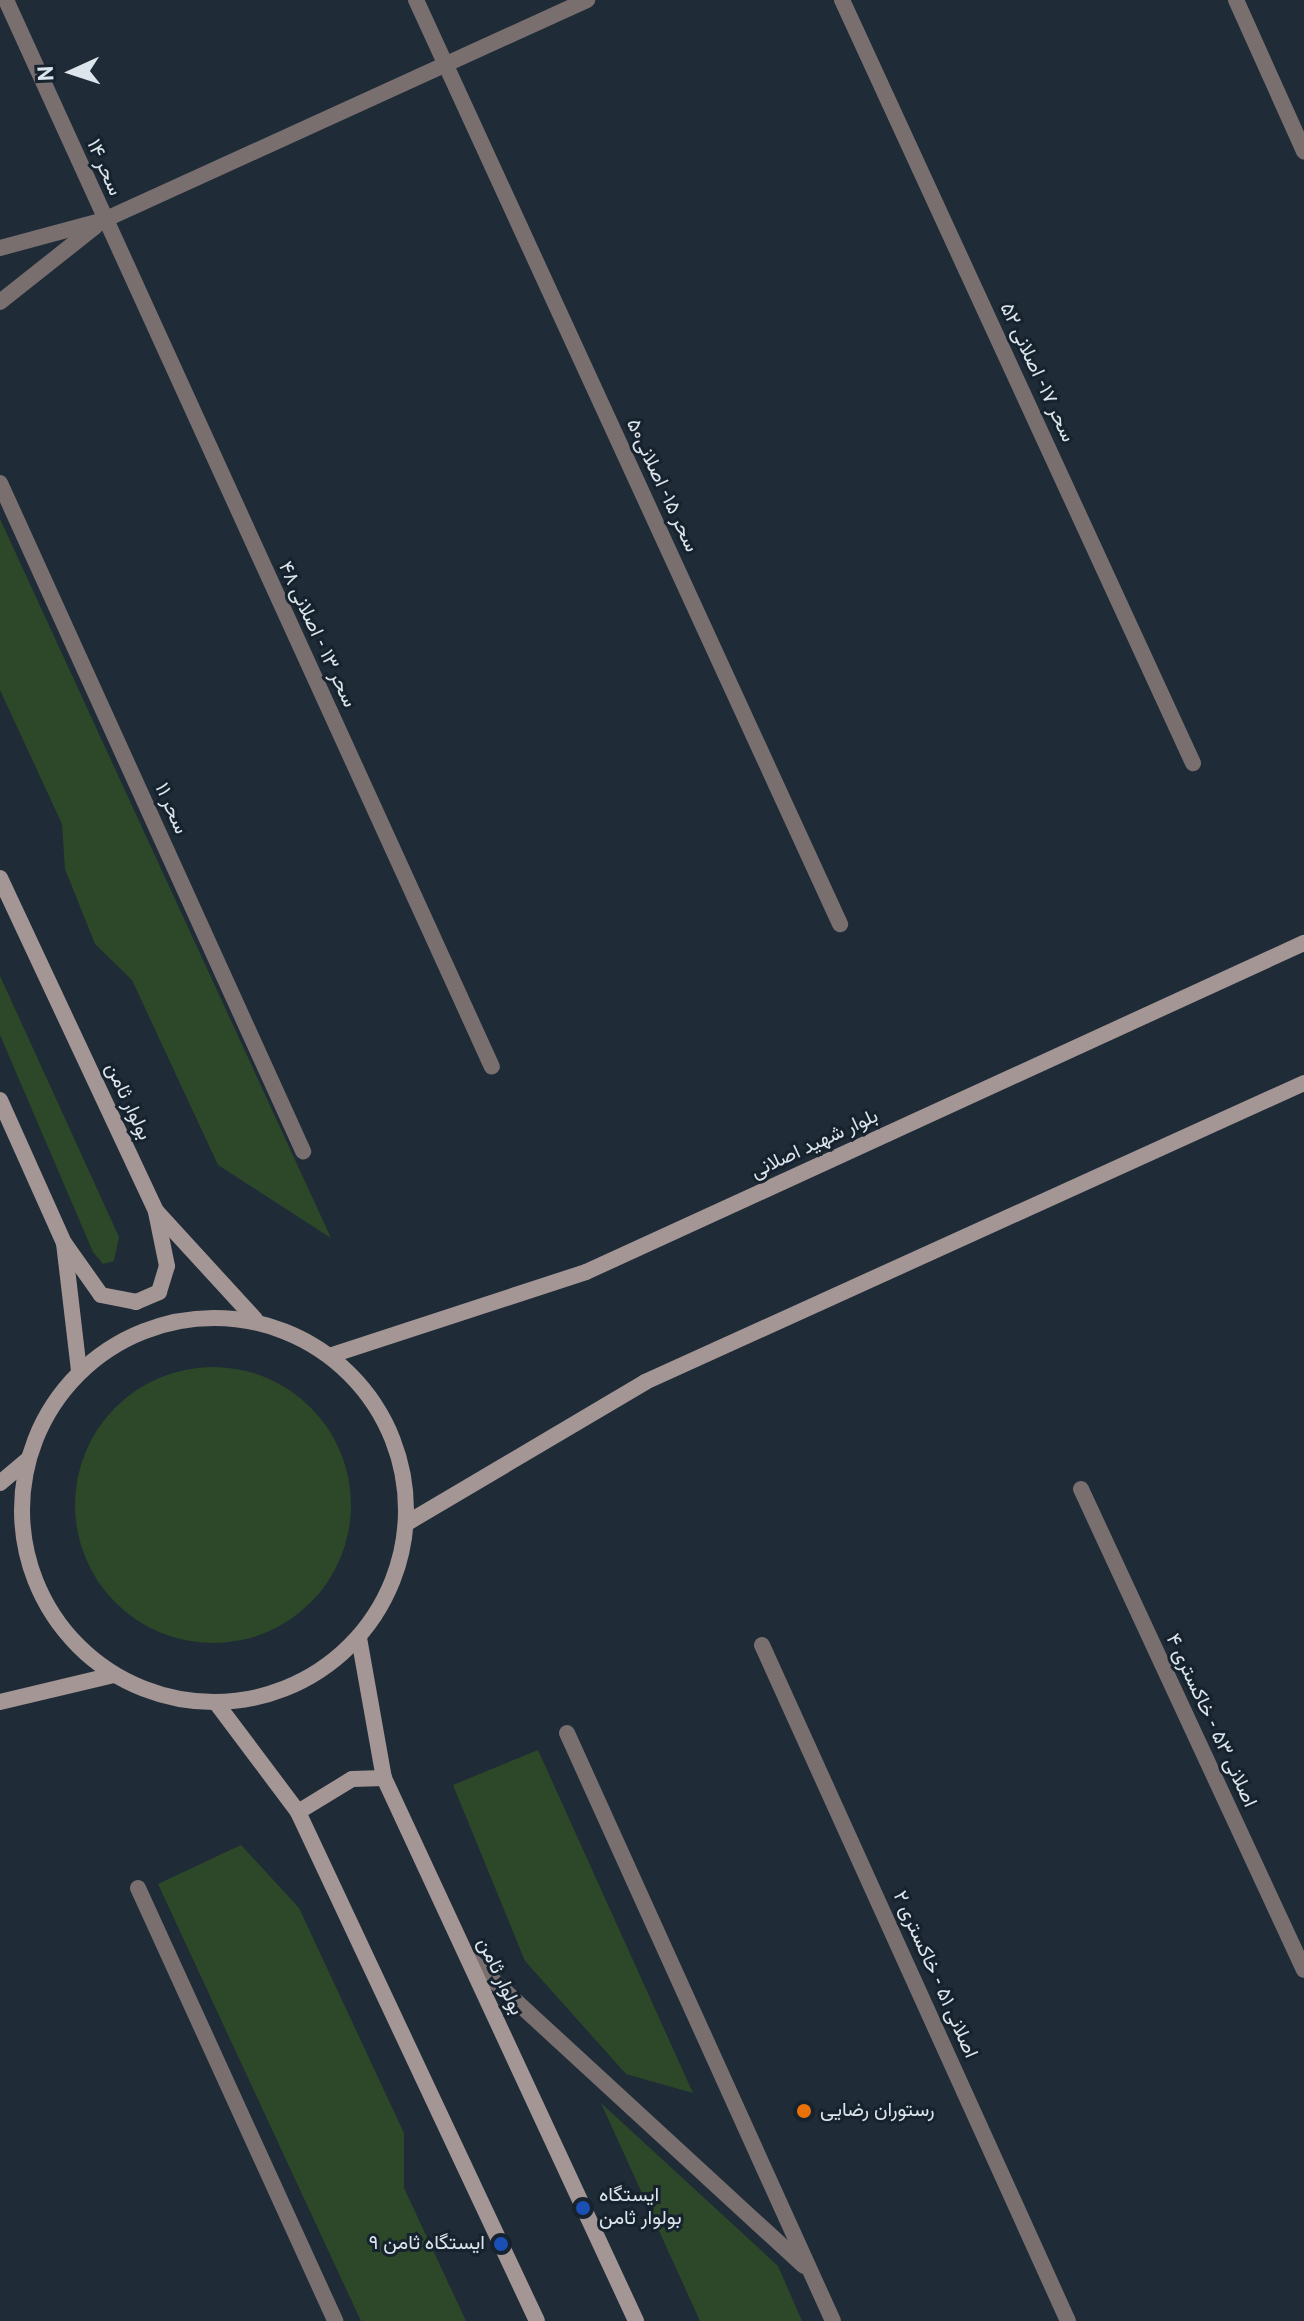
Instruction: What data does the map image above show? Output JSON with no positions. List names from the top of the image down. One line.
{"streets":{"main road":["بولوار ثامن","بلوار شهید اصلانی"],"street":["سحر ۱۴","سحر ۱۷- اصلانی ۵۲","سحر ۱۵- اصلانی۵۰","سحر ۱۳ - اصلانی ۴۸","سحر ۱۱","اصلانی ۵۳ - خاکستری ۴","اصلانی ۵۱ - خاکستری ۲"]},"crossings":[["سحر ۱۴","سحر ۱۳ - اصلانی ۴۸"]],"places":["رستوران رضایی","ایستگاه بولوار ثامن","ایستگاه ثامن ۹"],"north":"left"}
